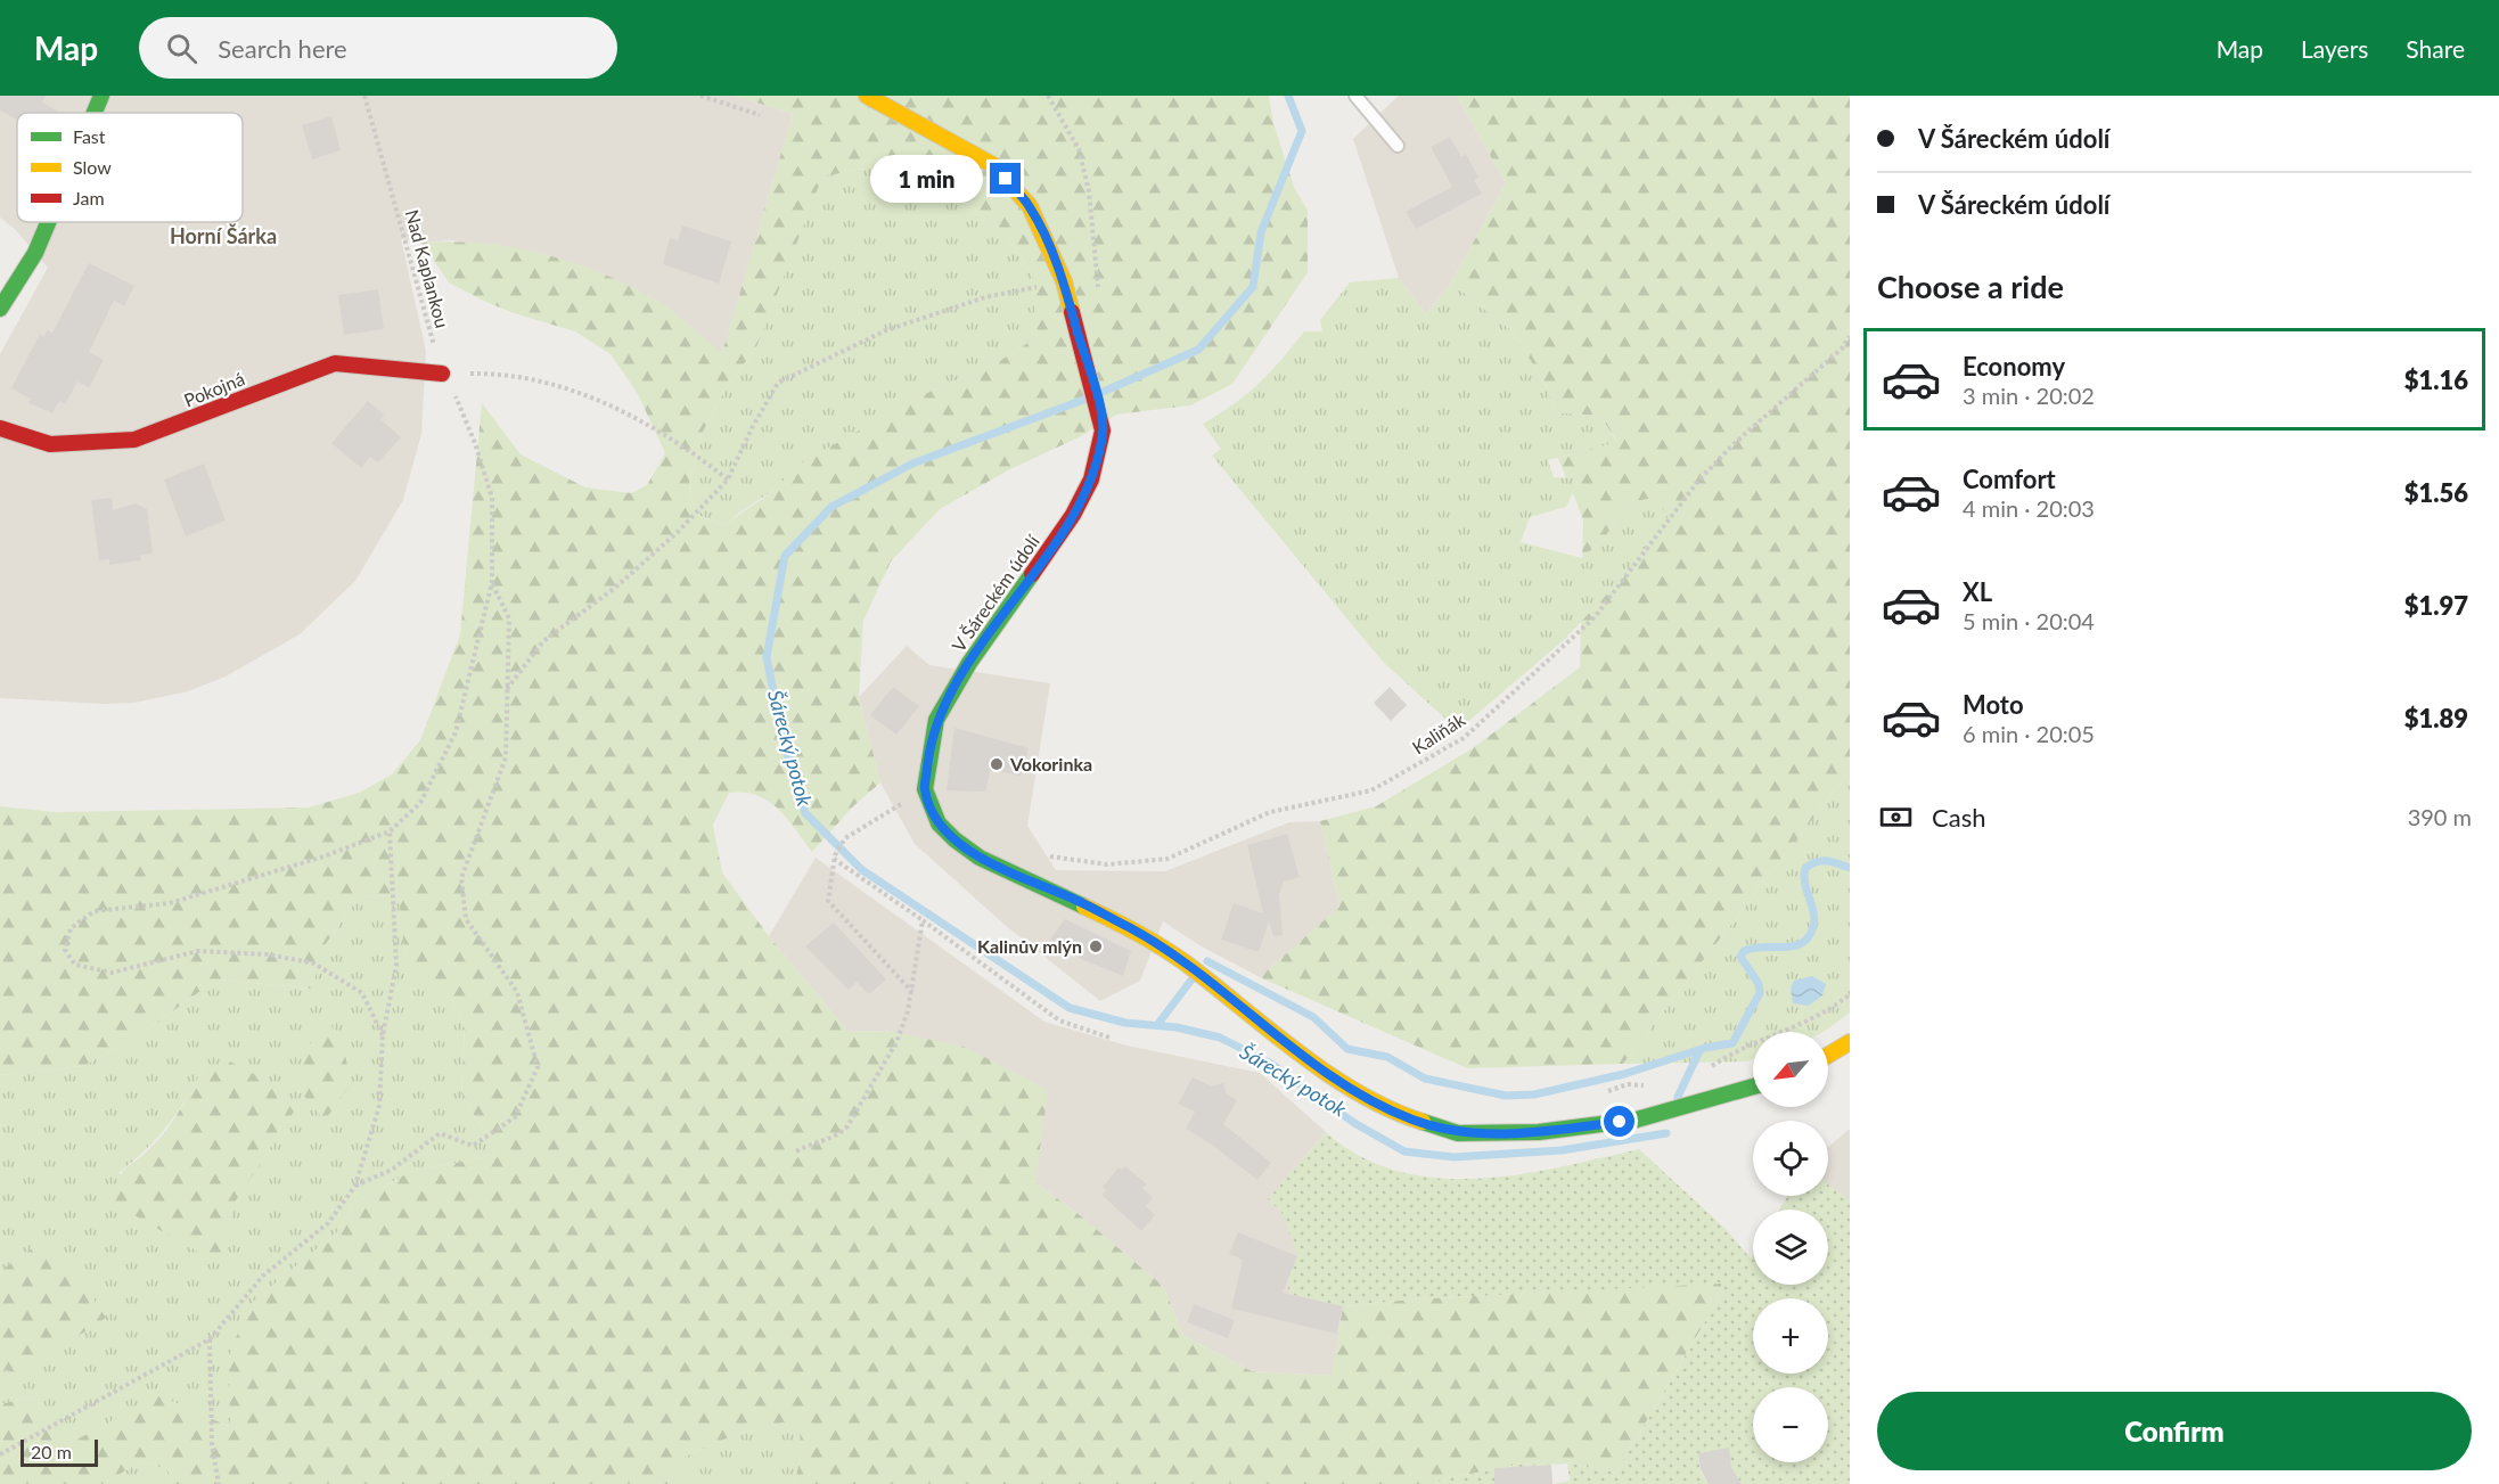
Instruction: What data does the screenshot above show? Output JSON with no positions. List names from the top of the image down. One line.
{"streets":{"street":["Pokojná","V Šáreckém údolí"],"path":["Nad Kaplankou","Kaliňák"]},"crossings":[["Nad Kaplankou","Pokojná"]],"districts":["Horní Šárka"],"water":["Šárecký potok"],"places":["Vokorinka","Kalinův mlýn"],"legend":["Fast","Slow","Jam"],"scale_bar":"20 m","north":"bottom left","page":{"header":"Map","search":"Search here","nav":["Map","Layers","Share"],"banner":["V Šáreckém údolí","V Šáreckém údolí"],"bubble":"1 min","heading":"Choose a ride","list":[{"name":"Economy","note":"3 min · 20:02","value":"$1.16"},{"name":"Comfort","note":"4 min · 20:03","value":"$1.56"},{"name":"XL","note":"5 min · 20:04","value":"$1.97"},{"name":"Moto","note":"6 min · 20:05","value":"$1.89"}],"pay":["Cash","390 m"],"map_buttons":["+","−"],"buttons":"Confirm","scale":"20 m"}}
